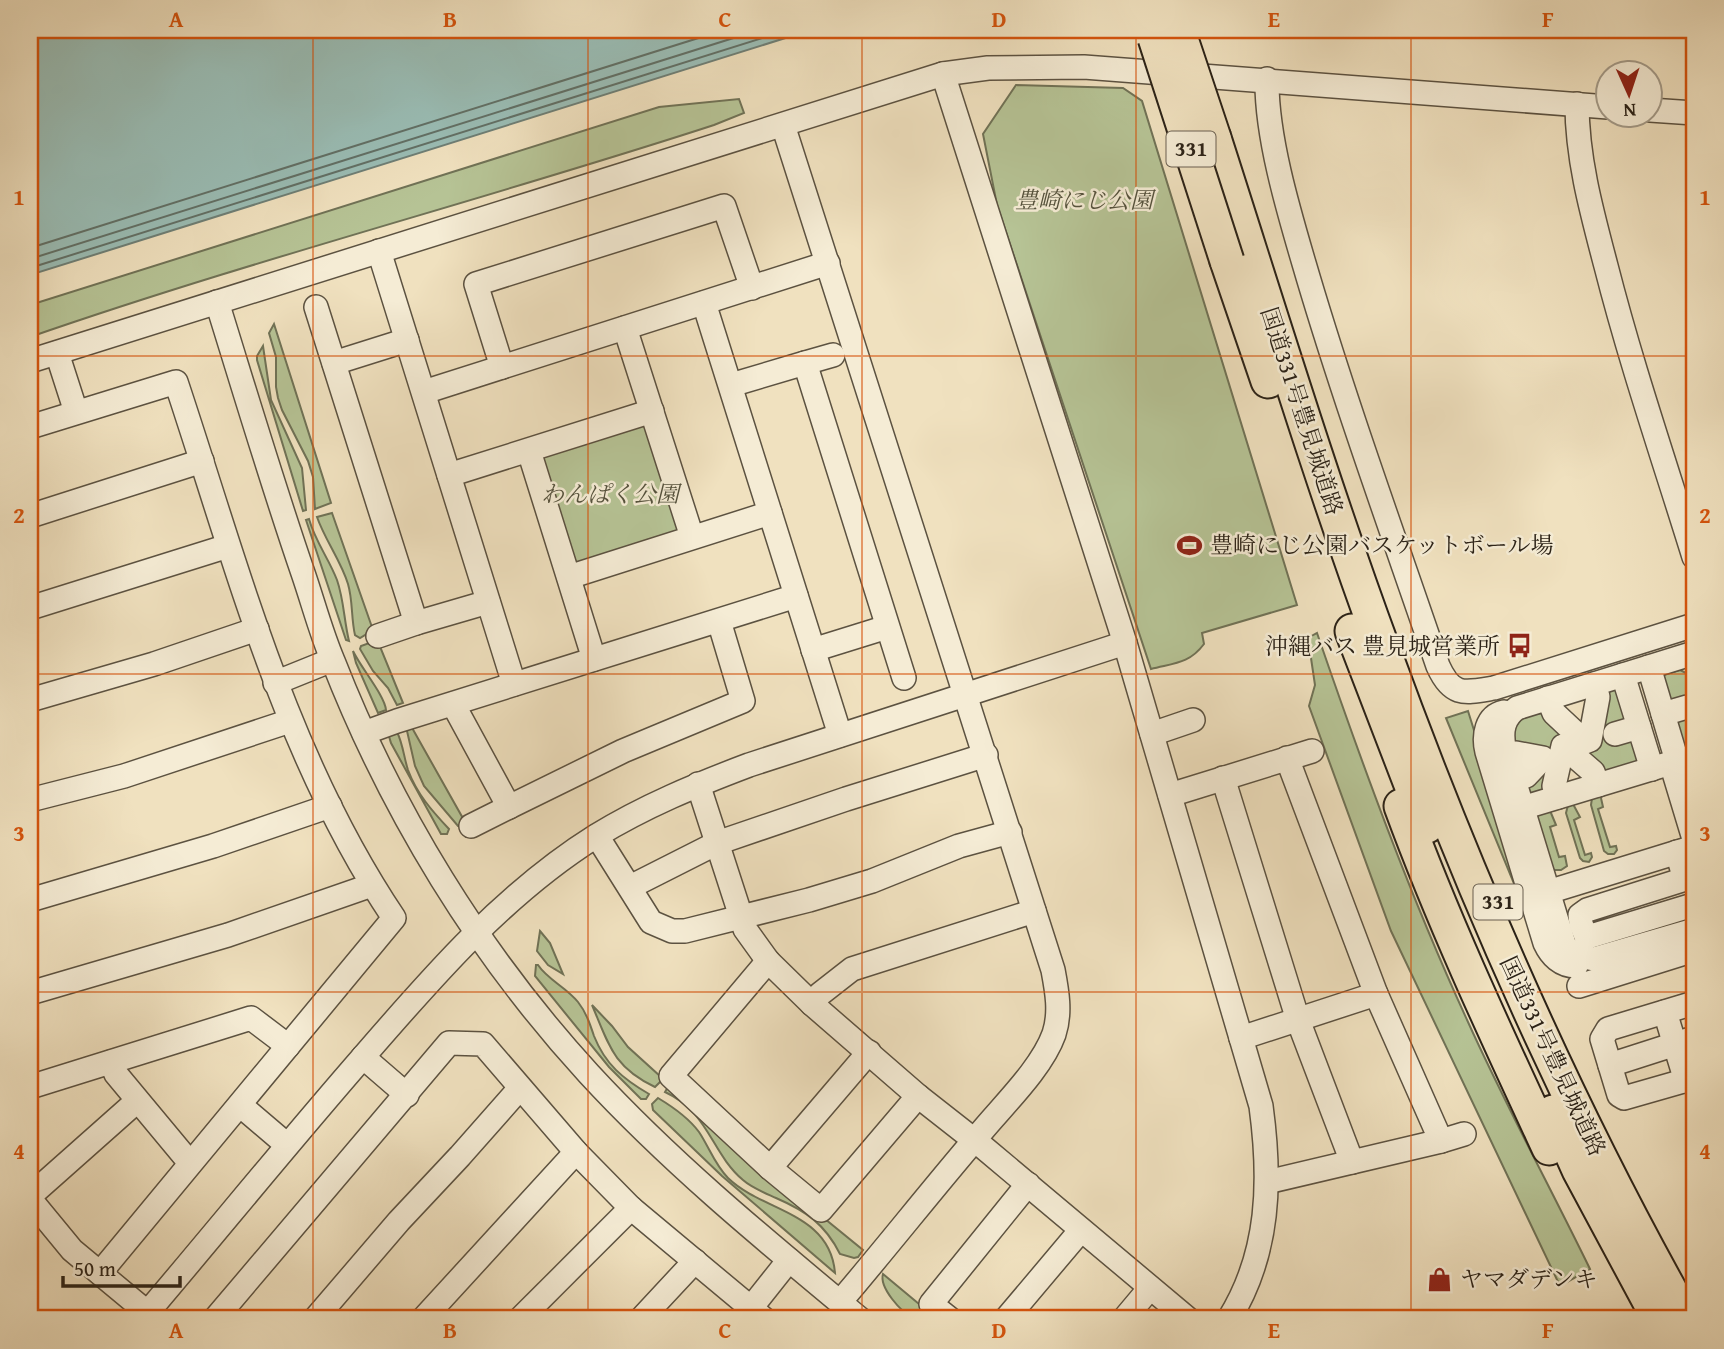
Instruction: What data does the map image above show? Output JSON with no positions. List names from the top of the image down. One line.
{"streets":{"highway":["331","国道331号豊見城道路"]},"parks":["豊崎にじ公園","わんぱく公園"],"places":{"sports":["豊崎にじ公園バスケットボール場"],"bus stop":["沖縄バス 豊見城営業所"],"shop":["ヤマダデンキ"]},"scale_bar":"50 m","north":"bottom","grid":{"columns":["A","B","C","D","E","F"],"rows":["1","2","3","4"]}}
